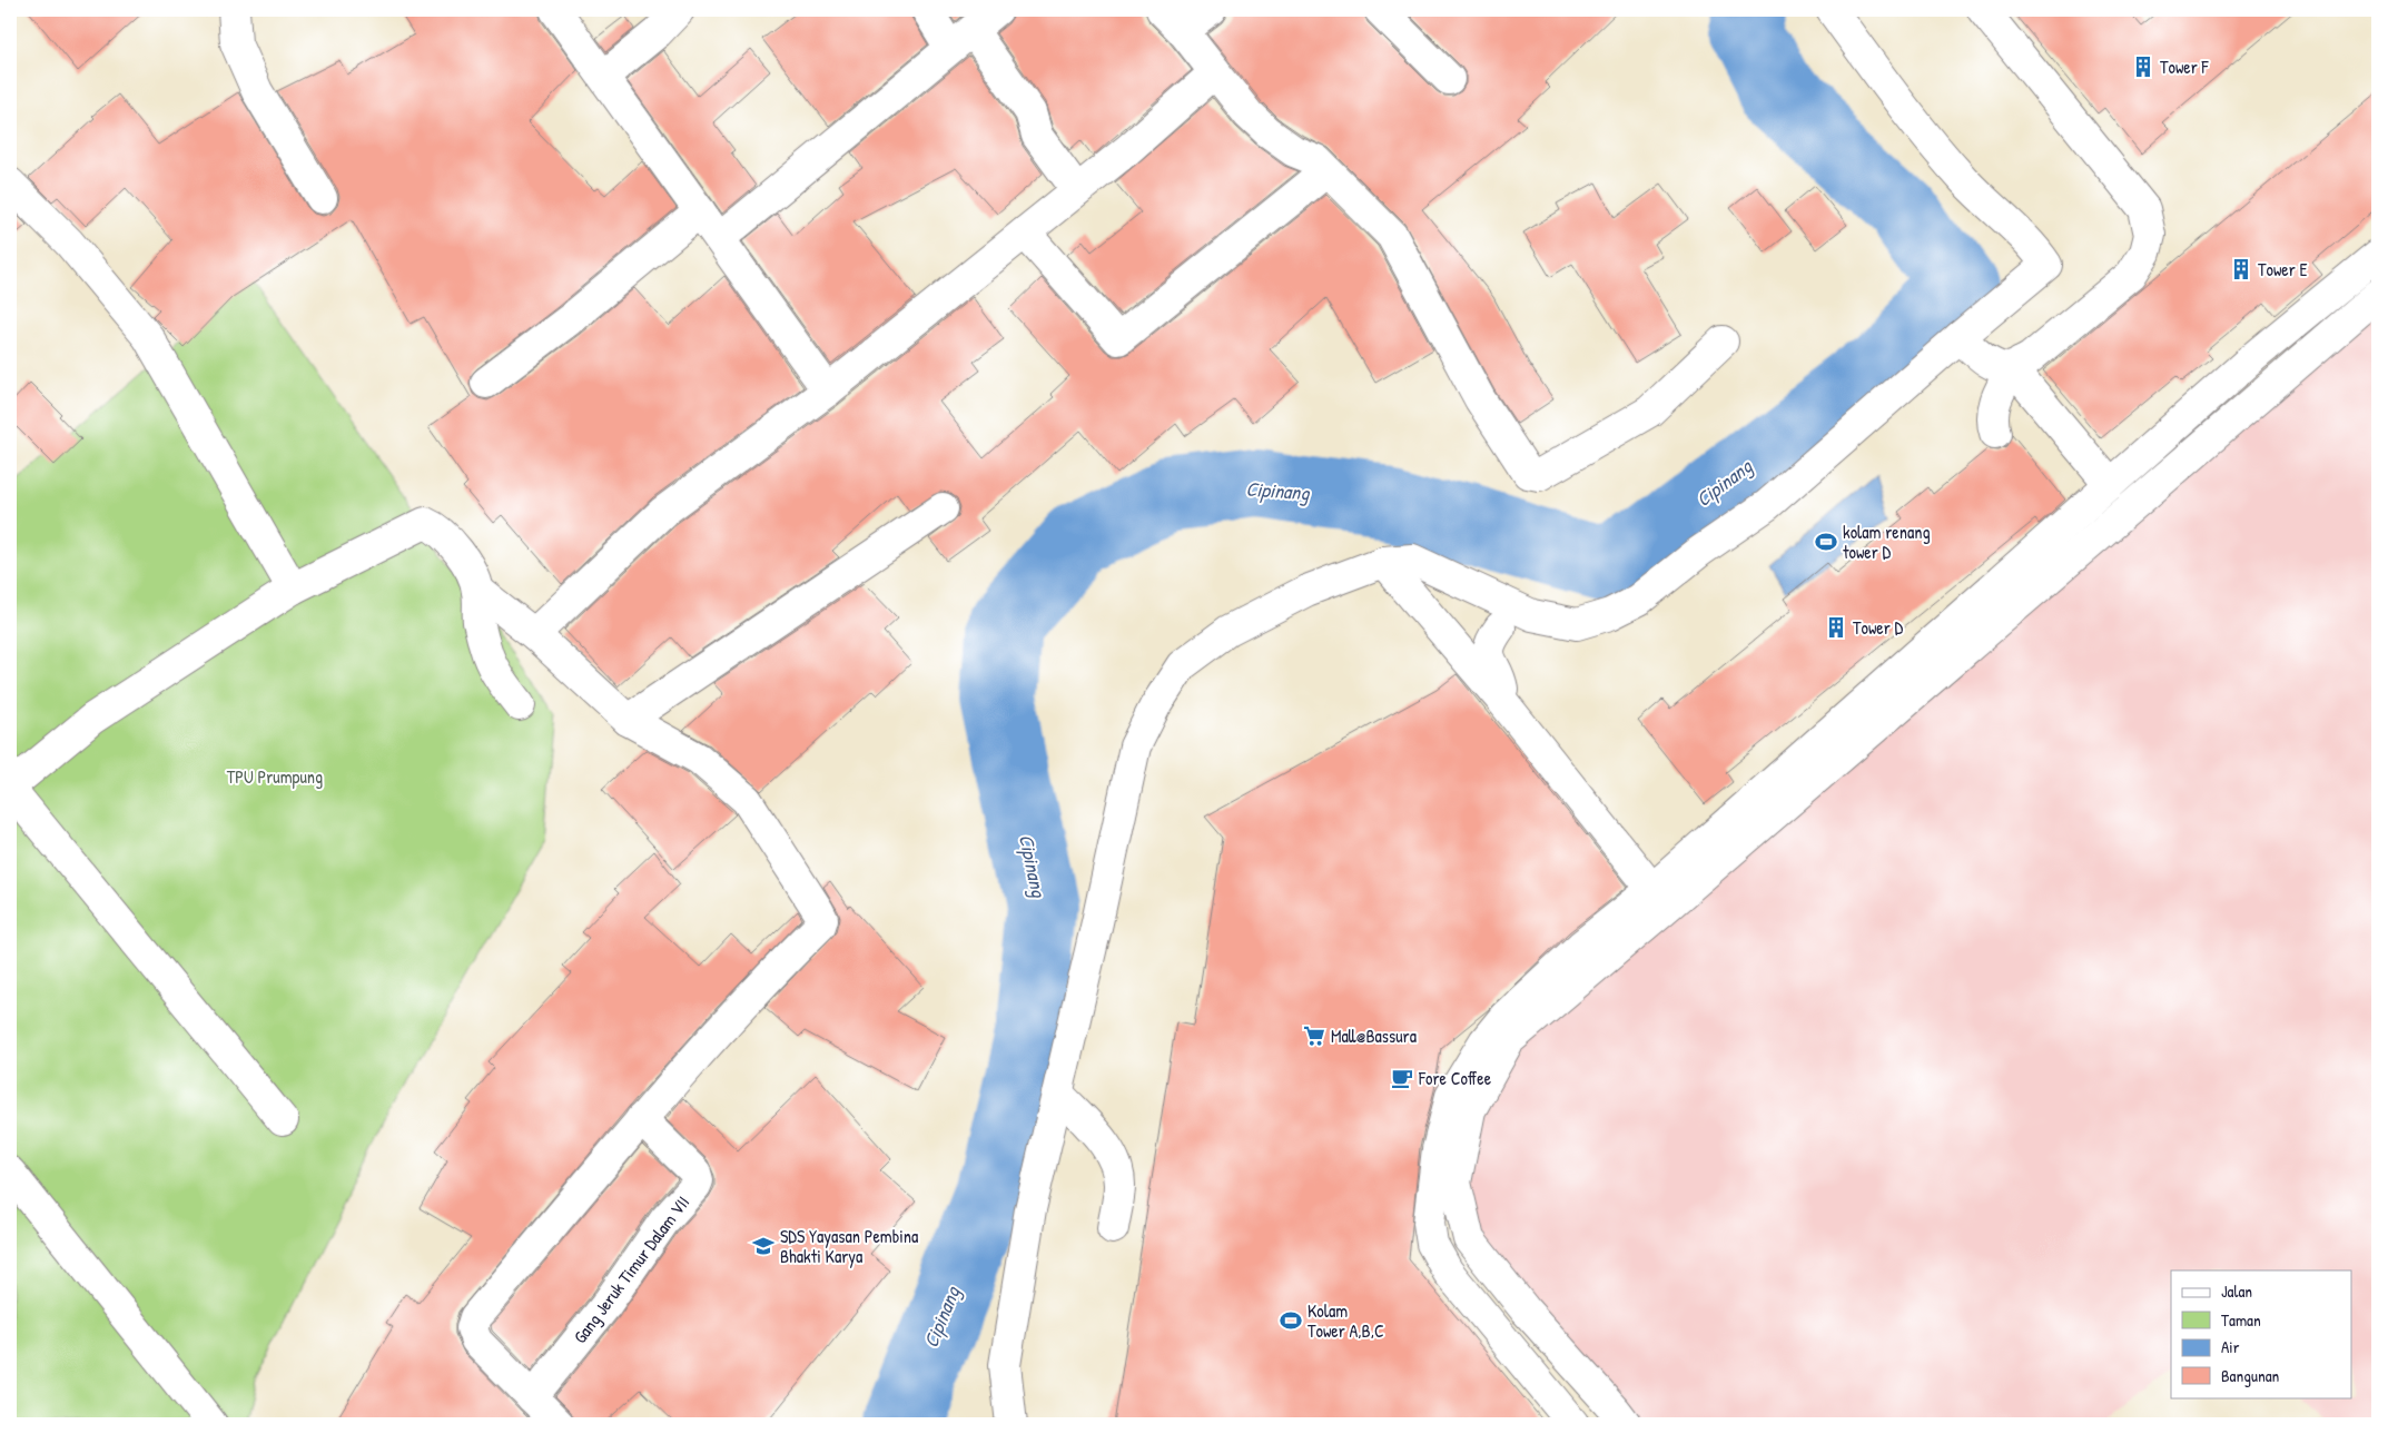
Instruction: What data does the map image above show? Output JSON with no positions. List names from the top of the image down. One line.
{"streets":{"street":["Gang Jeruk Timur Dalam VII"]},"water":["Cipinang"],"parks":["TPU Prumpung"],"places":{"building":["Tower F","Tower E","Tower D"],"sports":["kolam renang tower D","Kolam Tower A,B,C"],"supermarket":["Mall@Bassura"],"cafe":["Fore Coffee"],"school or university":["SDS Yayasan Pembina Bhakti Karya"]},"legend":["Jalan","Taman","Air","Bangunan"]}
